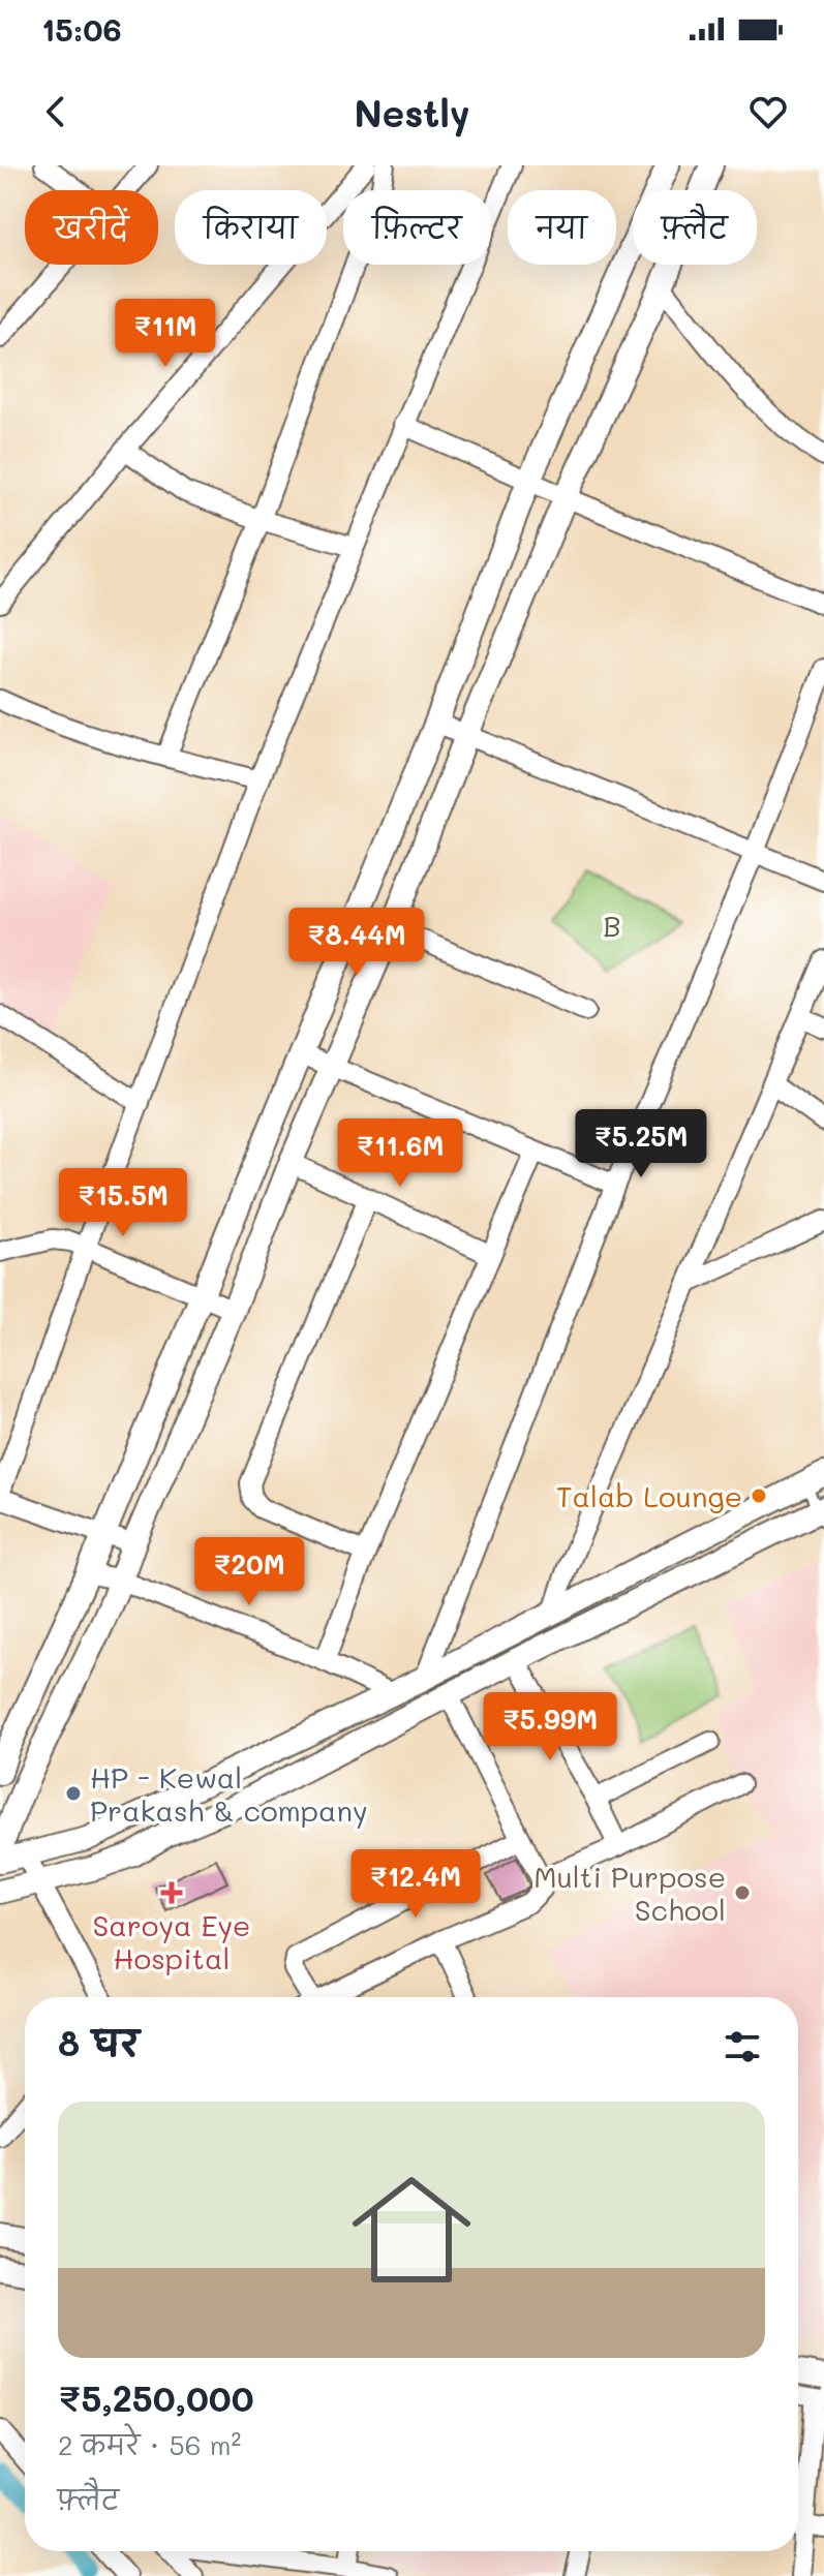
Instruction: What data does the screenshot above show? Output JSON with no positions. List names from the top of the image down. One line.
{"parks":["B"],"places":{"other":["Talab Lounge","HP - Kewal Prakash & company","Multi Purpose School"],"health":["Saroya Eye Hospital"]},"page":{"status":"15:06","header":"Nestly","chip":["खरीदें","किराया","फ़िल्टर","नया","फ़्लैट"],"price":["₹11M","₹8.44M","₹5.25M","₹11.6M","₹15.5M","₹20M","₹5.99M","₹12.4M"],"heading":"8 घर","list":[{"name":"₹5,250,000","note":"2 कमरे · 56 m² · फ़्लैट"}]}}
